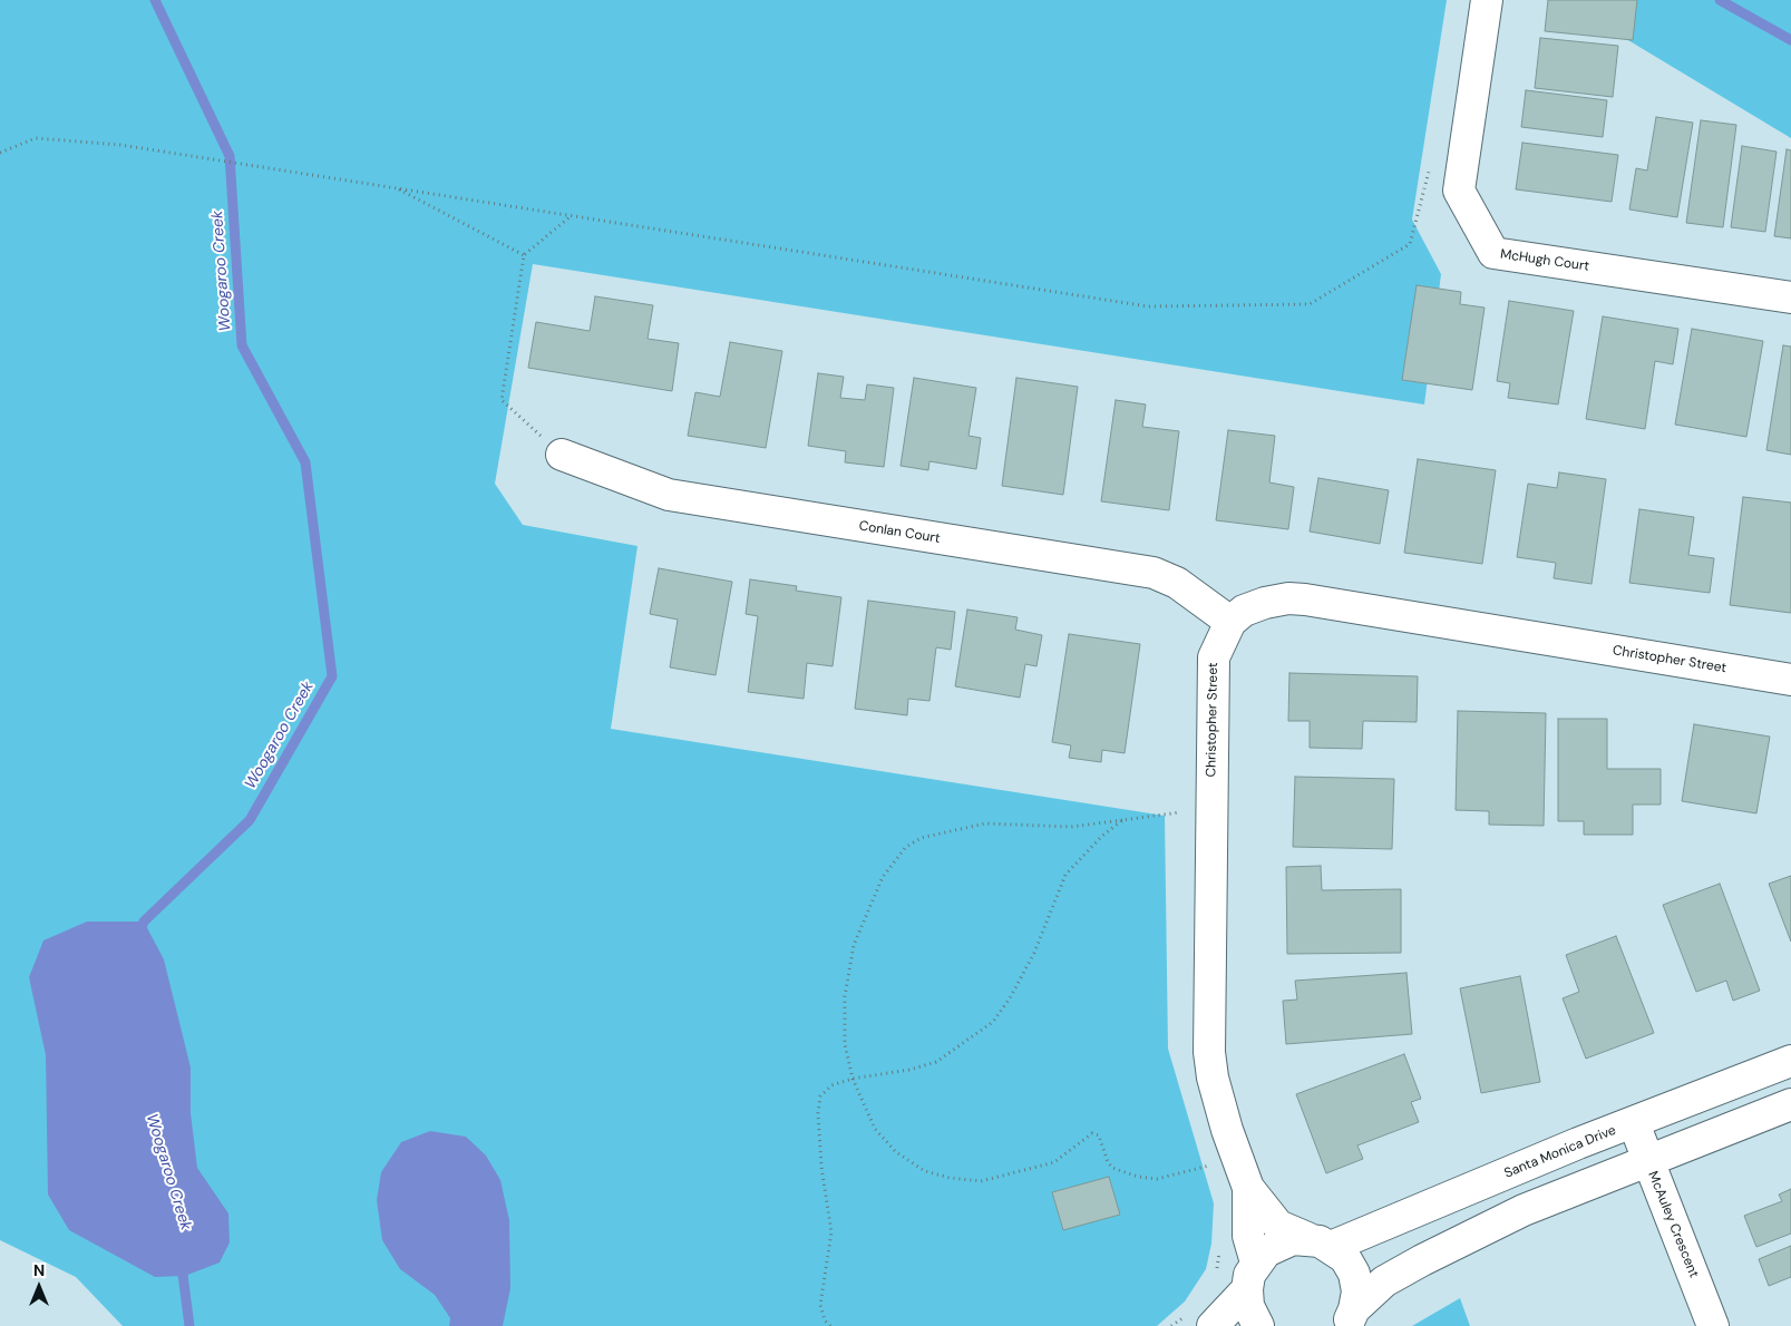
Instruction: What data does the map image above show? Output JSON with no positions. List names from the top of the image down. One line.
{"streets":{"street":["McHugh Court","Conlan Court","Christopher Street","Santa Monica Drive","McAuley Crescent"]},"crossings":[["Conlan Court","Christopher Street"],["Christopher Street","Santa Monica Drive"],["Santa Monica Drive","McAuley Crescent"]],"water":["Woogaroo Creek"],"north":"top"}
